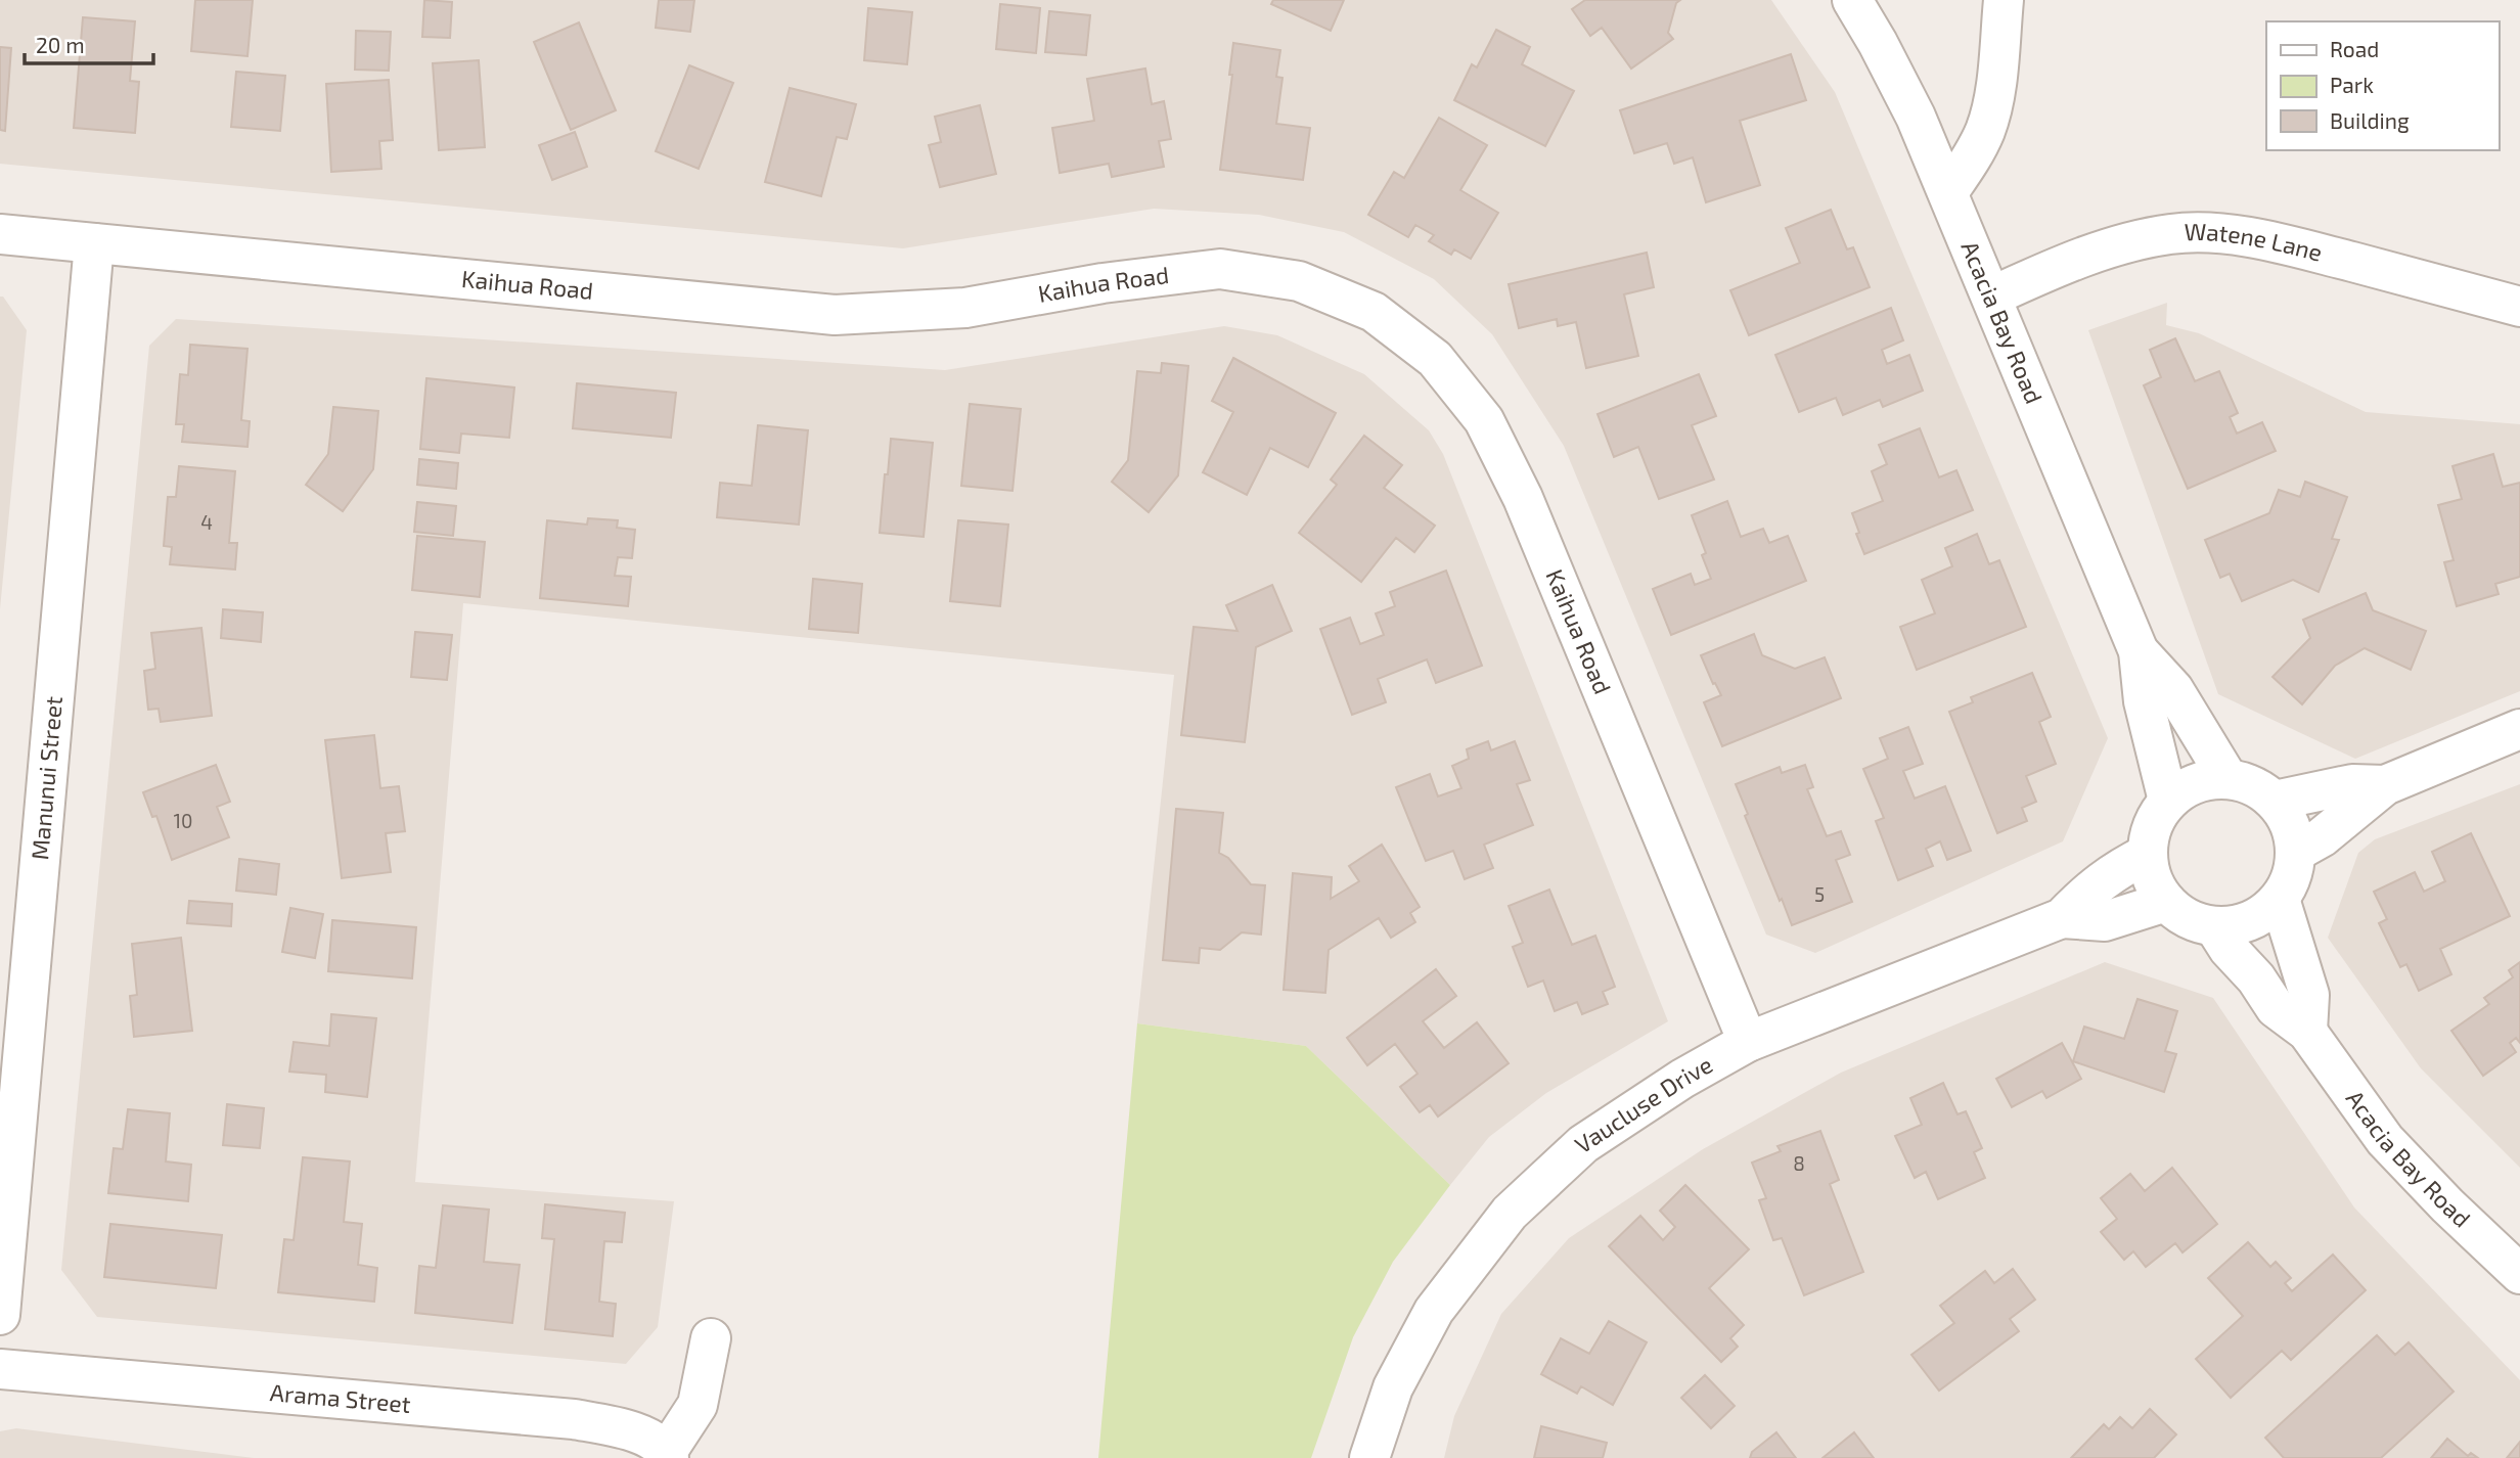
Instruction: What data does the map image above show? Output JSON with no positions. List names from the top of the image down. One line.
{"streets":{"street":["Watene Lane","Kaihua Road","Acacia Bay Road","Manunui Street","Vaucluse Drive","Arama Street"]},"crossings":[["Watene Lane","Acacia Bay Road"],["Kaihua Road","Manunui Street"],["Kaihua Road","Vaucluse Drive"],["Acacia Bay Road","Vaucluse Drive"]],"house_numbers":["4","10","5","8"],"legend":["Road","Park","Building"],"scale_bar":"20 m"}
